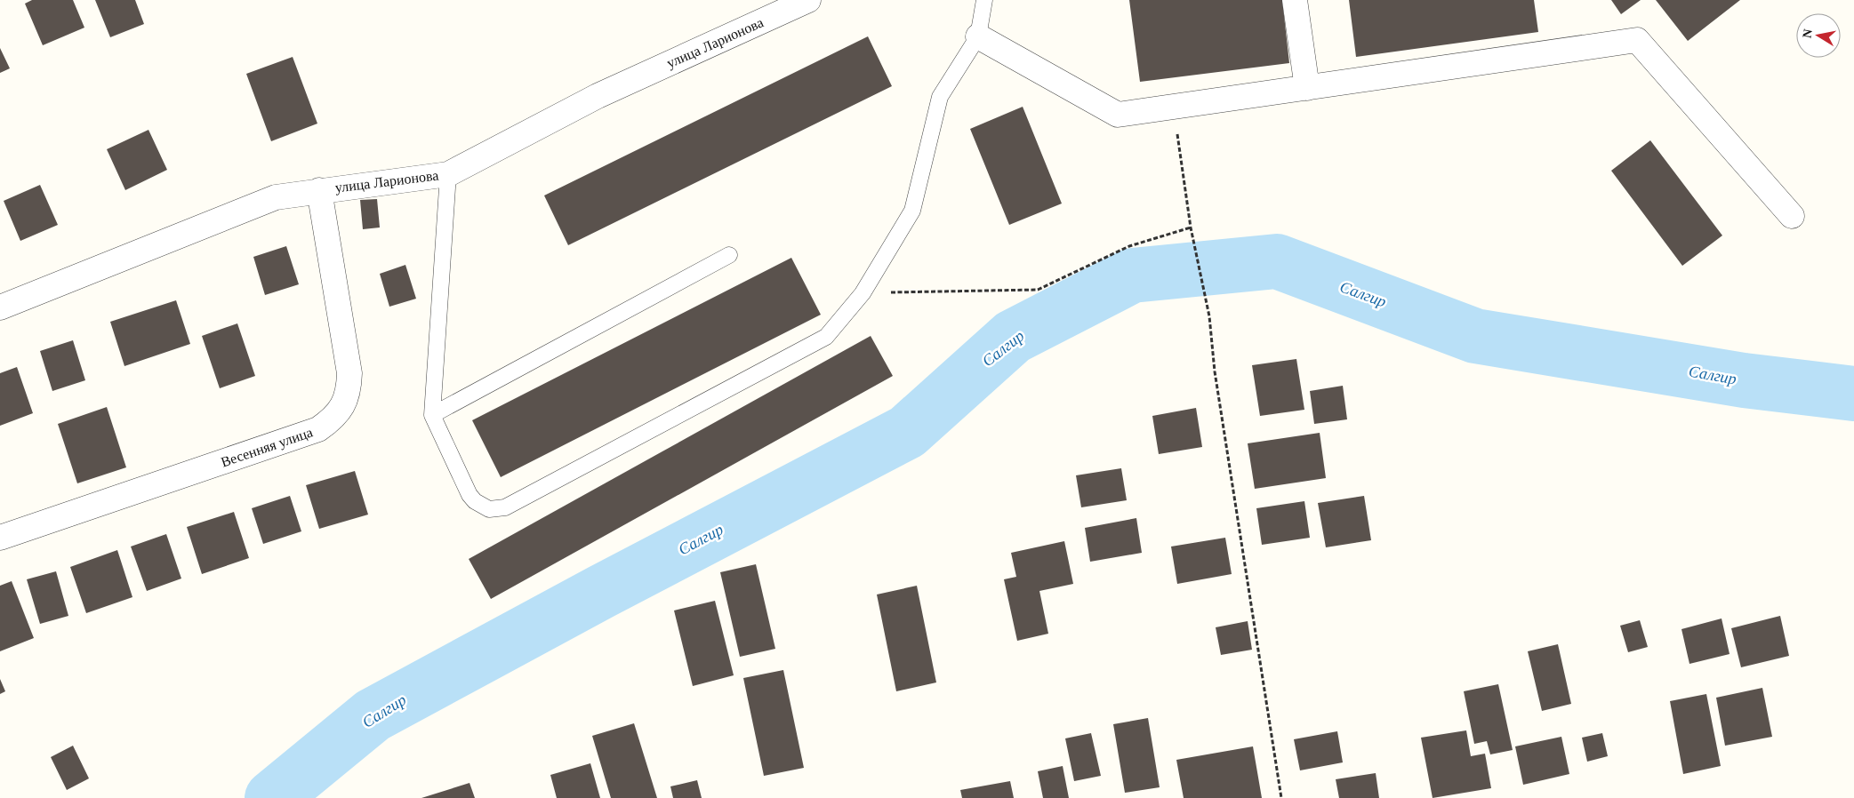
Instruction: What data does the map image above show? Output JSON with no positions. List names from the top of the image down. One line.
{"streets":{"street":["улица Ларионова","Весенняя улица"]},"crossings":[["улица Ларионова","Весенняя улица"]],"water":["Салгир"],"north":"left"}
